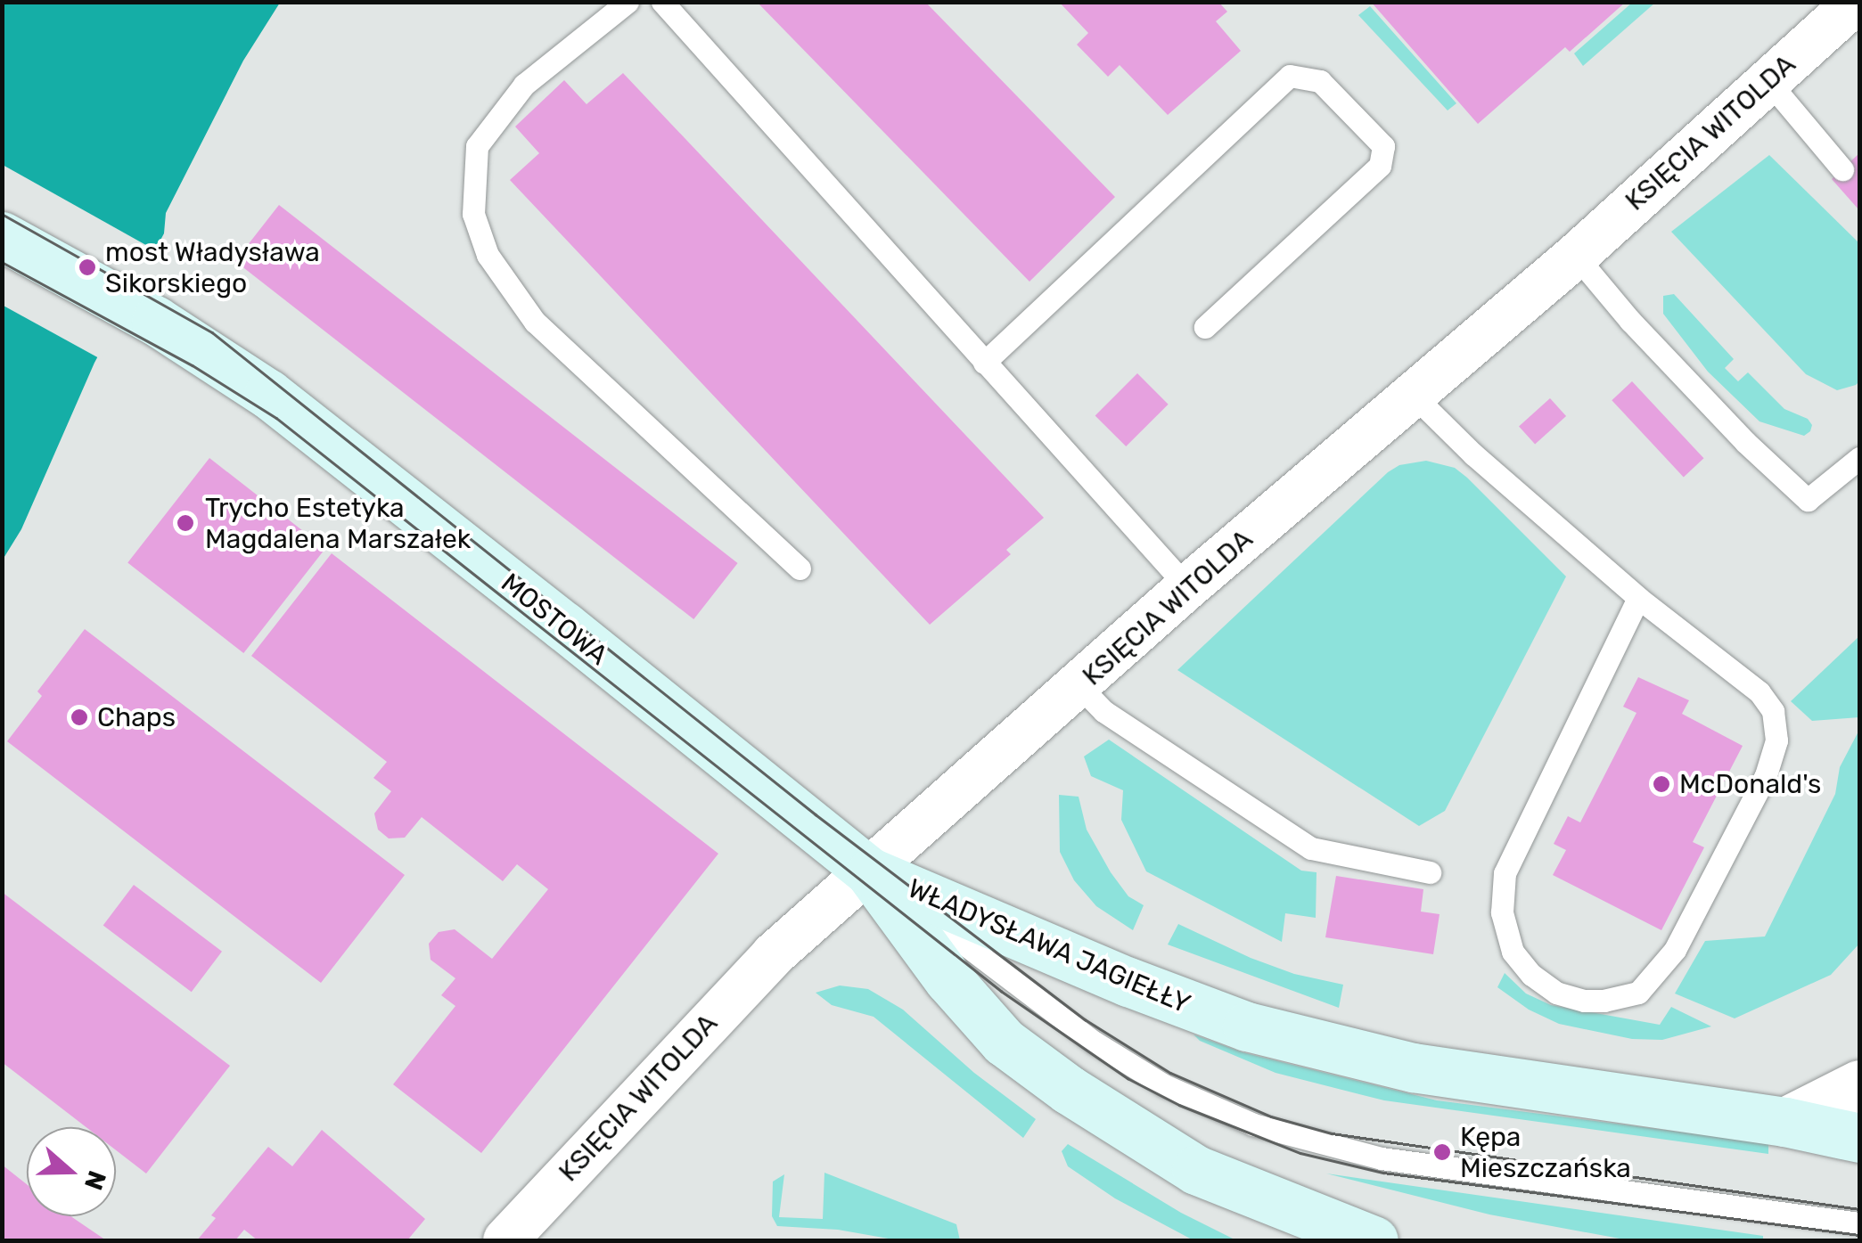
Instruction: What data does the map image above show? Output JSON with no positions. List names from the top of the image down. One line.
{"streets":{"main road":["MOSTOWA","WŁADYSŁAWA JAGIEŁŁY"],"street":["KSIĘCIA WITOLDA"]},"crossings":[["KSIĘCIA WITOLDA","MOSTOWA"],["KSIĘCIA WITOLDA","WŁADYSŁAWA JAGIEŁŁY"],["MOSTOWA","WŁADYSŁAWA JAGIEŁŁY"]],"places":["most Władysława Sikorskiego","Trycho Estetyka Magdalena Marszałek","Chaps","McDonald's","Kępa Mieszczańska"],"north":"right"}
